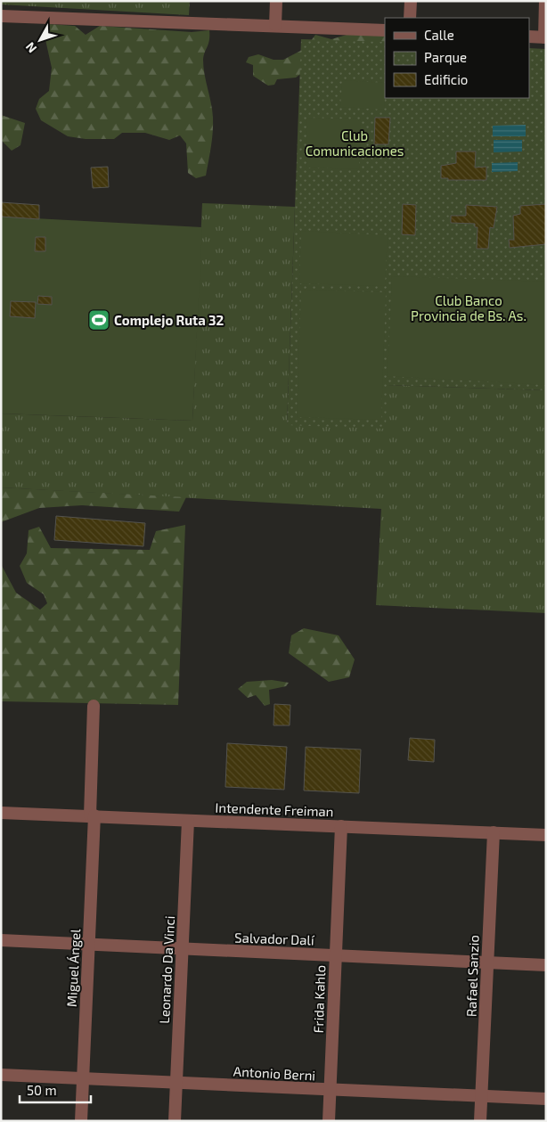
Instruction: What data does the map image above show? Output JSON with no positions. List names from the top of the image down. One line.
{"streets":{"street":["Intendente Freiman","Salvador Dalí","Miguel Ángel","Leonardo Da Vinci","Rafael Sanzio","Frida Kahlo","Antonio Berni"]},"crossings":[["Intendente Freiman","Miguel Ángel"],["Intendente Freiman","Leonardo Da Vinci"],["Intendente Freiman","Rafael Sanzio"],["Intendente Freiman","Frida Kahlo"],["Salvador Dalí","Miguel Ángel"],["Salvador Dalí","Leonardo Da Vinci"],["Salvador Dalí","Rafael Sanzio"],["Salvador Dalí","Frida Kahlo"],["Miguel Ángel","Antonio Berni"],["Leonardo Da Vinci","Antonio Berni"],["Rafael Sanzio","Antonio Berni"],["Frida Kahlo","Antonio Berni"]],"parks":["Club Comunicaciones","Club Banco Provincia de Bs. As."],"places":{"sports":["Complejo Ruta 32"]},"legend":["Calle","Parque","Edificio"],"scale_bar":"50 m","north":"bottom left"}
